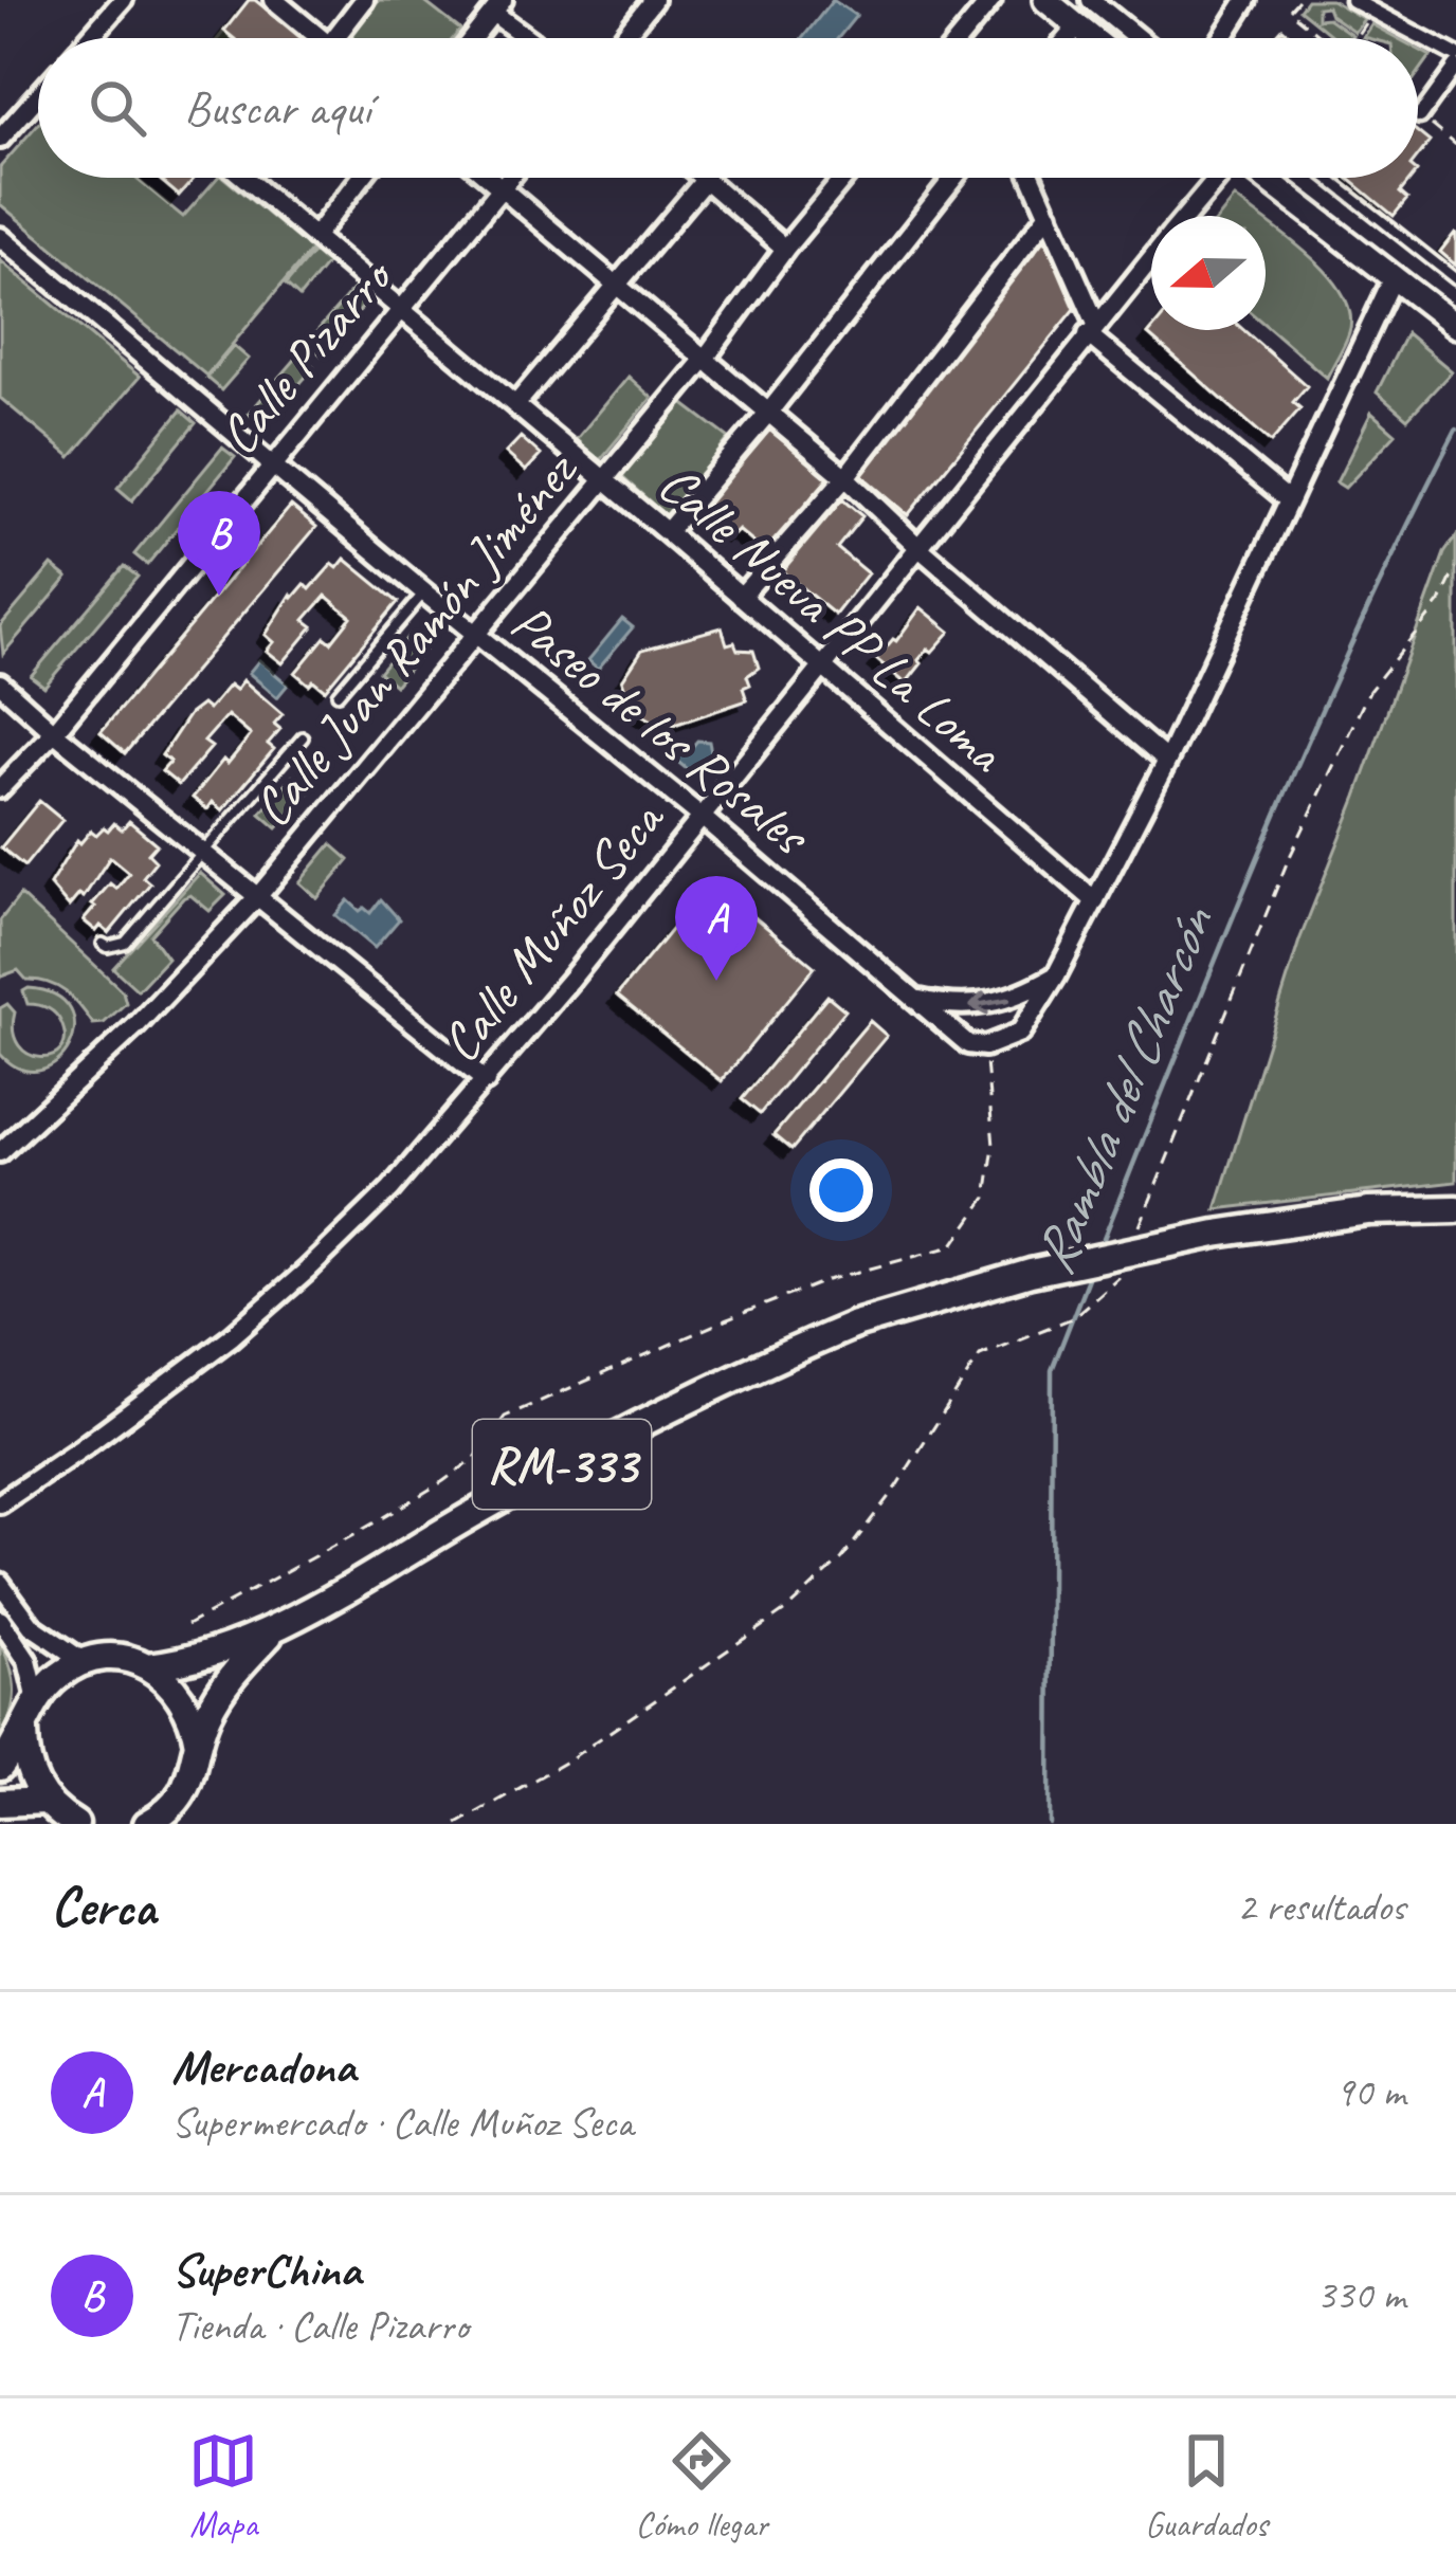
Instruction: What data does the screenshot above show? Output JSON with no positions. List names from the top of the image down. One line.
{"streets":{"main road":["RM-333"],"street":["Calle Pizarro","Calle Nueva PP La Loma","Calle Juan Ramón Jiménez","Paseo de los Rosales","Calle Muñoz Seca"]},"crossings":[["Calle Pizarro","Calle Nueva PP La Loma"],["Calle Pizarro","Paseo de los Rosales"],["Calle Nueva PP La Loma","Calle Juan Ramón Jiménez"],["Calle Nueva PP La Loma","Calle Muñoz Seca"],["Calle Juan Ramón Jiménez","Paseo de los Rosales"],["Paseo de los Rosales","Calle Muñoz Seca"]],"water":["Rambla del Charcón"],"north":"left","page":{"search":"Buscar aquí","pins":["B","A"],"heading":["Cerca","2 resultados"],"list":[{"mark":"A","name":"Mercadona","note":"Supermercado · Calle Muñoz Seca","value":"90 m"},{"mark":"B","name":"SuperChina","note":"Tienda · Calle Pizarro","value":"330 m"}],"nav":["Mapa","Cómo llegar","Guardados"]}}
